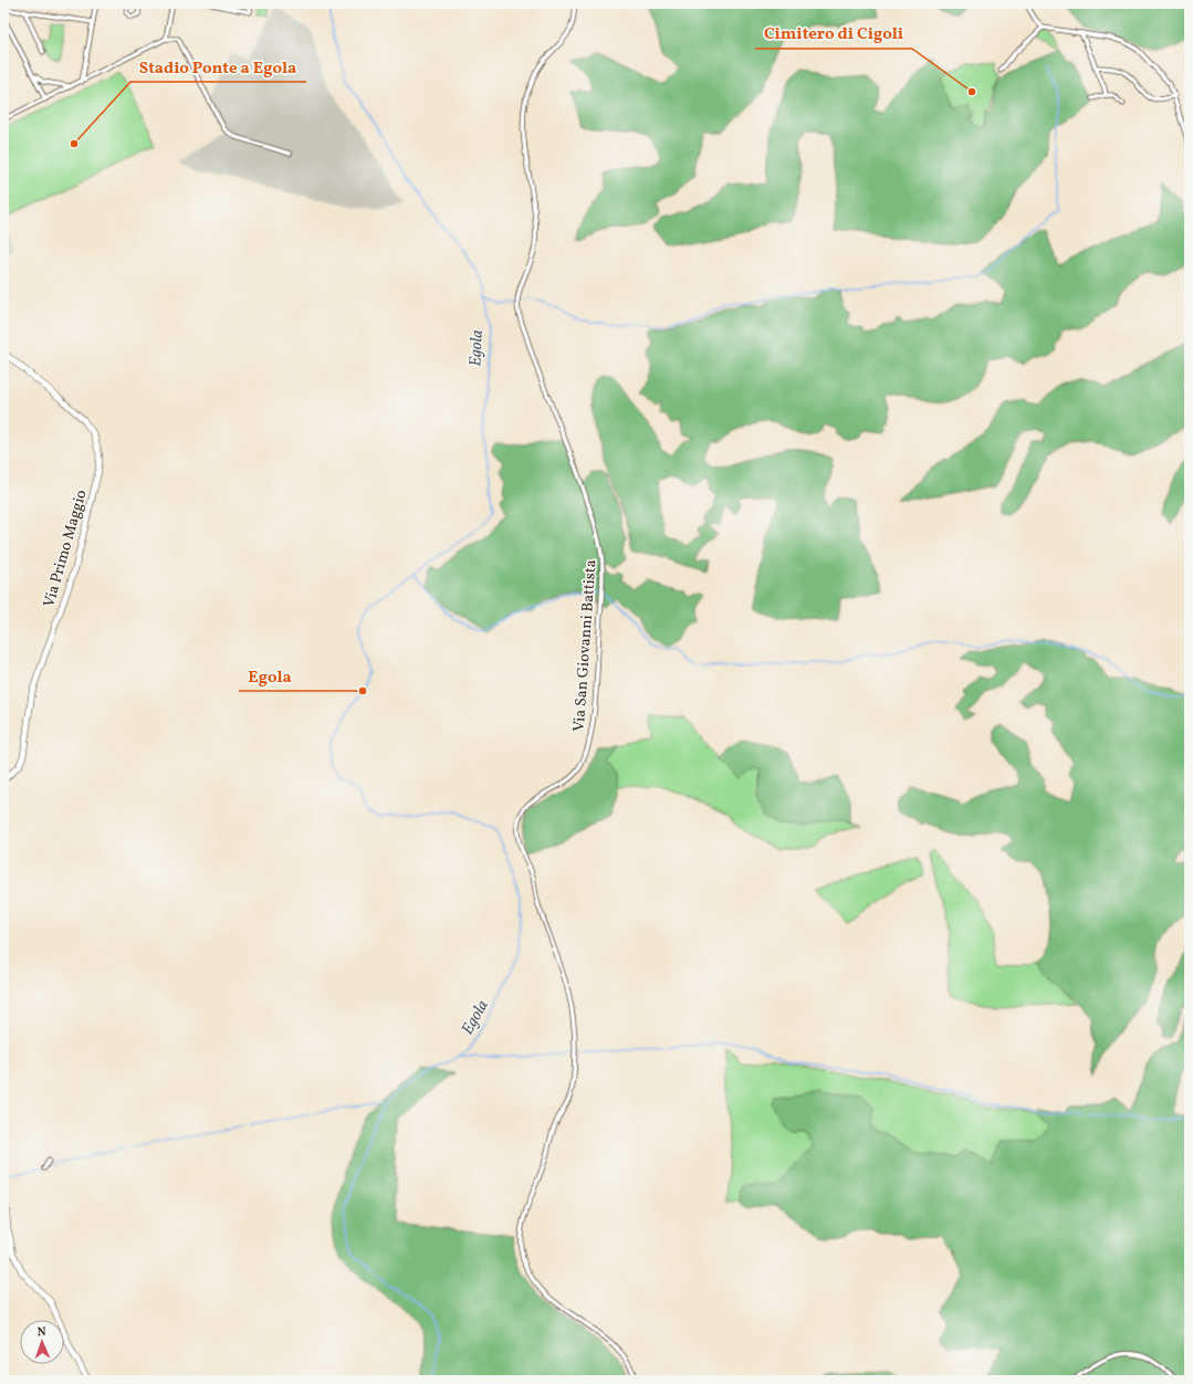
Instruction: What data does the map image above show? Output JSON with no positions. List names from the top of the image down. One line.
{"streets":{"street":["Via Primo Maggio","Via San Giovanni Battista"]},"water":["Egola"],"places":["Cimitero di Cigoli","Stadio Ponte a Egola","Egola"],"north":"top"}
